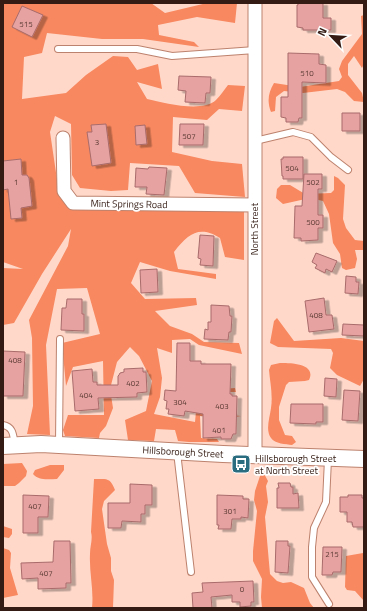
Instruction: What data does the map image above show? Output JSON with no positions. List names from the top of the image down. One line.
{"streets":{"street":["Mint Springs Road","North Street","Hillsborough Street"]},"crossings":[["Mint Springs Road","North Street"],["North Street","Hillsborough Street"]],"places":{"bus stop":["Hillsborough Street at North Street"]},"house_numbers":["515","510","507","3","504","1","502","500","408","408","402","404","304","403","401","407","301","215","407","0"],"north":"top left"}
